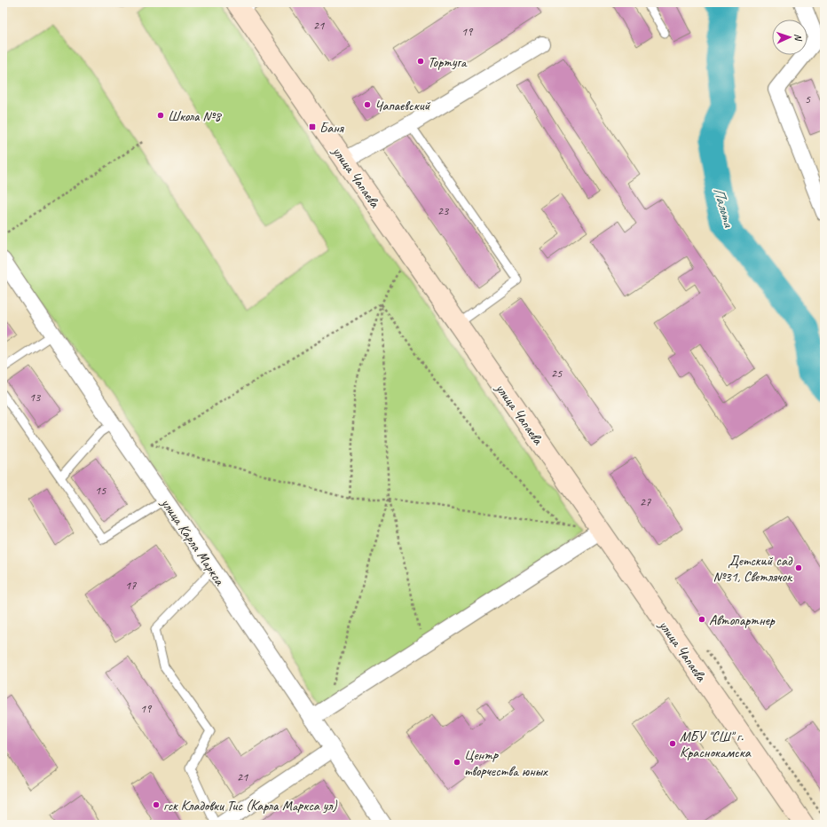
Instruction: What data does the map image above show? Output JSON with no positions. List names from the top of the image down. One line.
{"streets":{"street":["улица Чапаева","улица Карла Маркса"]},"water":["Пальта"],"places":{"other":["Тортуга","Чапаевский","Школа №8","Детский сад №31, Светлячок","Автопартнер","МБУ \"СШ\" г. Краснокамска","Центр творчества юных","гск Кладовки Тис (Карла Маркса ул)"],"transit":["Баня"]},"house_numbers":["21","19","5","23","25","13","15","27","17","19","21"],"north":"right"}
